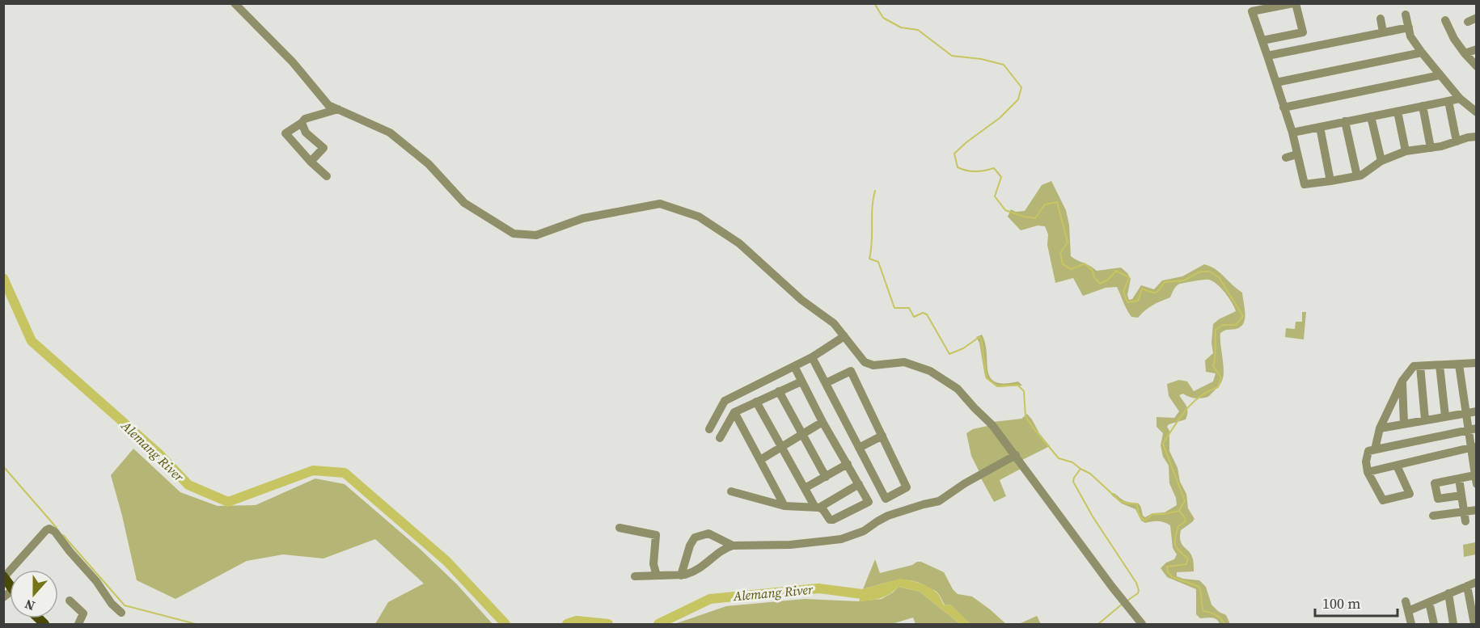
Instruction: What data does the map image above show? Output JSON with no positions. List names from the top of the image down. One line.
{"water":["Alemang River"],"scale_bar":"100 m","north":"bottom"}
